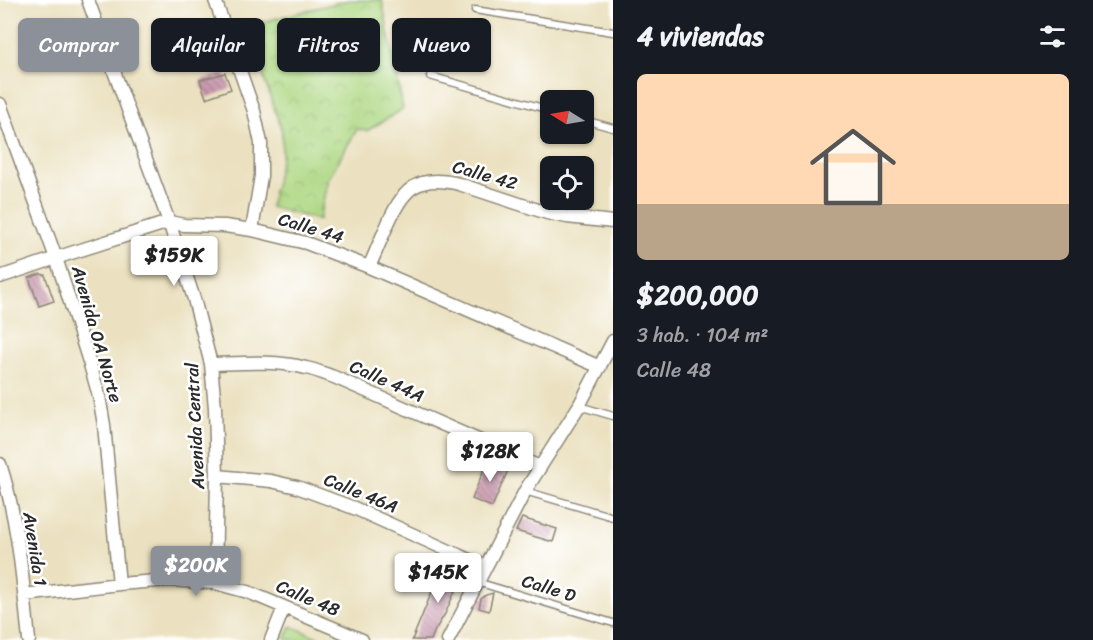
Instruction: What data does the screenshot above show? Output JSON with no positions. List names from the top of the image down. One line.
{"streets":{"street":["Calle 42","Calle 44","Avenida 0A Norte","Calle 44A","Avenida Central","Calle 46A","Avenida 1","Calle 48"],"lane":["Calle D"]},"crossings":[["Calle 42","Calle 44"],["Calle 44","Avenida 0A Norte"],["Calle 44","Avenida Central"],["Avenida 0A Norte","Calle 48"],["Calle 44A","Avenida Central"],["Avenida Central","Calle 46A"],["Avenida Central","Calle 48"],["Avenida 1","Calle 48"]],"north":"left","page":{"heading":"4 viviendas","chip":["Comprar","Alquilar","Filtros","Nuevo"],"list":[{"name":"$200,000","note":"3 hab. · 104 m² · Calle 48"}],"price":["$159K","$128K","$200K","$145K"]}}
